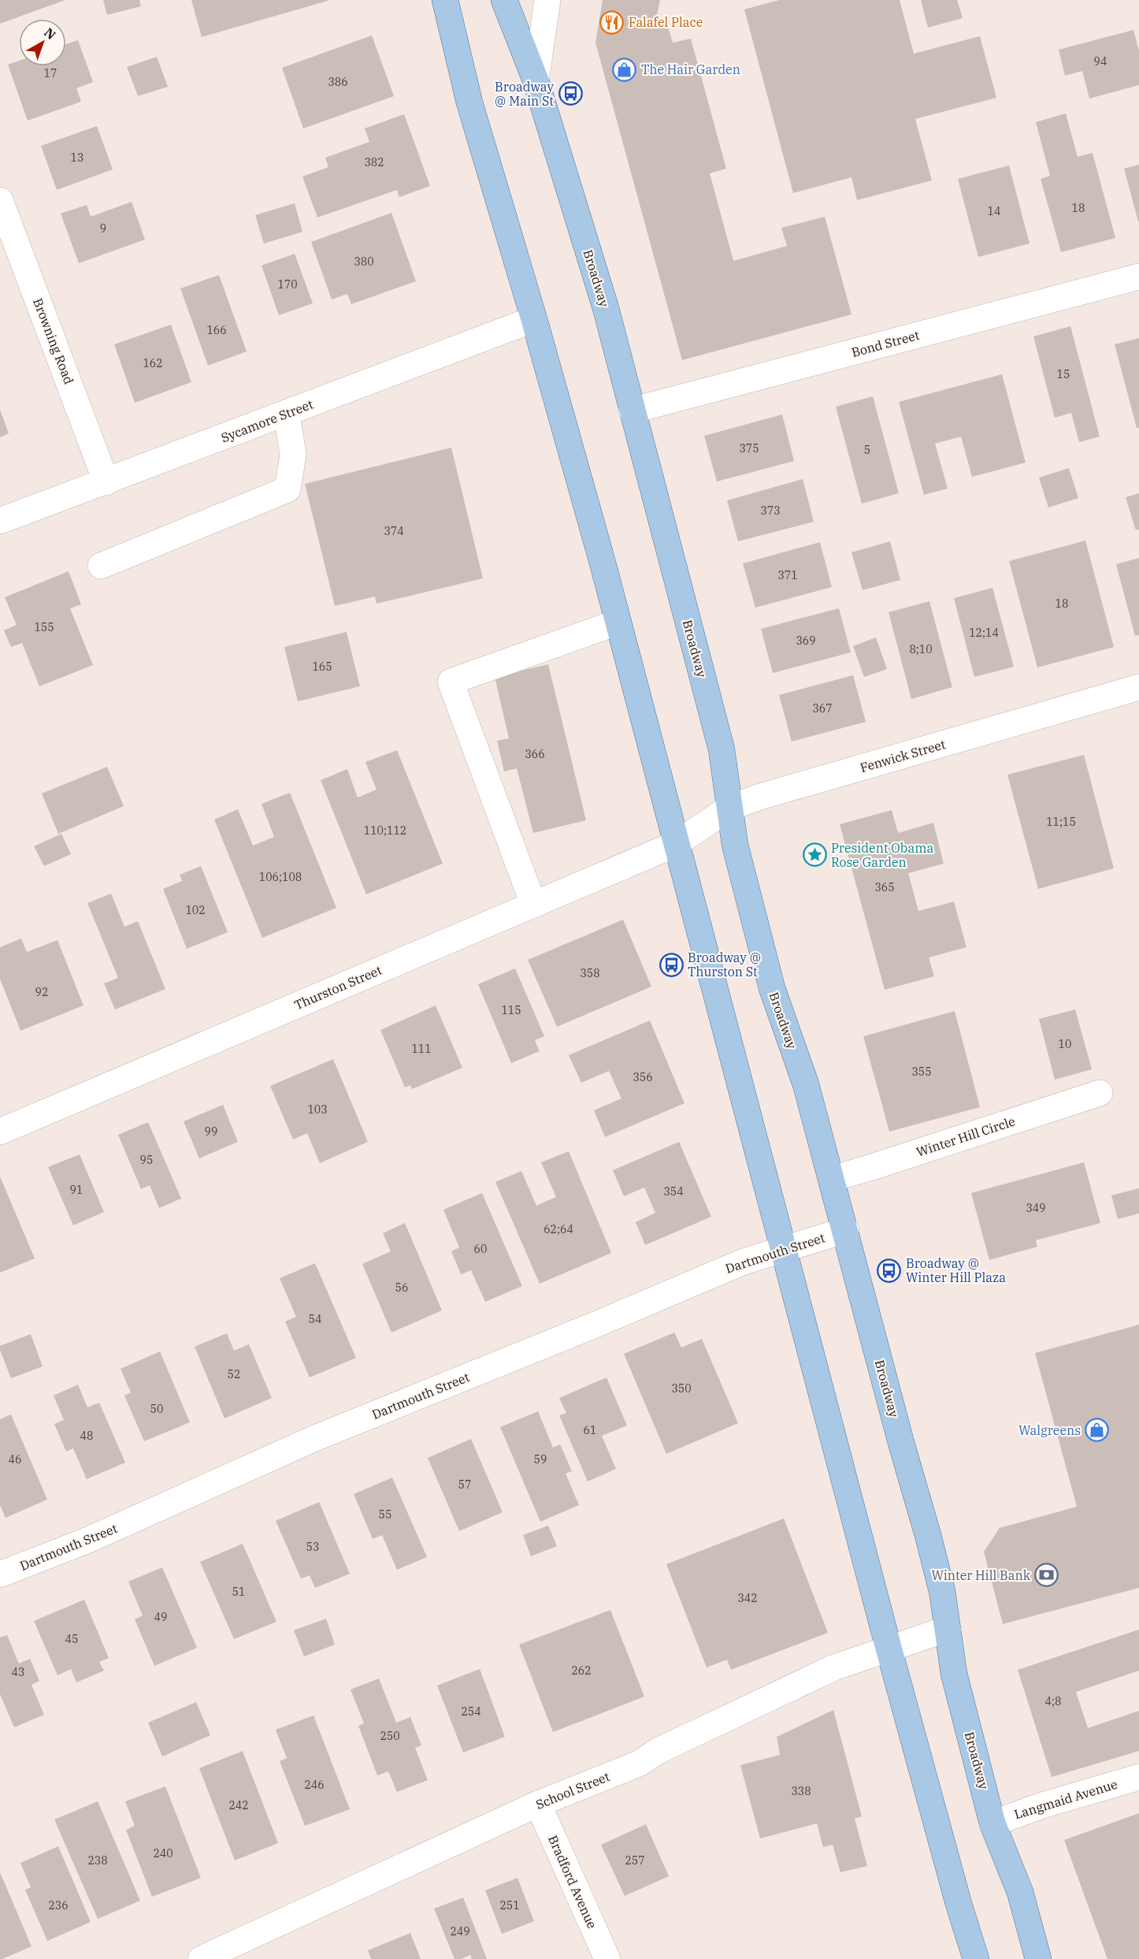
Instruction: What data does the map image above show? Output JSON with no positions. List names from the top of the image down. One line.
{"streets":{"main road":["Broadway"],"street":["Browning Road","Bond Street","Sycamore Street","Fenwick Street","Thurston Street","Winter Hill Circle","Dartmouth Street","School Street","Langmaid Avenue","Bradford Avenue"]},"crossings":[["Broadway","Bond Street"],["Broadway","Fenwick Street"],["Broadway","Winter Hill Circle"],["Broadway","Dartmouth Street"],["Broadway","School Street"],["Broadway","Langmaid Avenue"],["Browning Road","Sycamore Street"],["Fenwick Street","Thurston Street"],["School Street","Bradford Avenue"]],"places":{"restaurant":["Falafel Place"],"shop":["The Hair Garden","Walgreens"],"bus stop":["Broadway @ Main St","Broadway @ Thurston St","Broadway @ Winter Hill Plaza"],"place":["President Obama Rose Garden"],"bank":["Winter Hill Bank"]},"house_numbers":["94","17","386","13","382","18","14","9","380","170","166","162","15","375","5","373","374","371","18","155","12;14","369","8;10","165","367","366","11;15","110;112","106;108","365","102","358","92","115","10","111","355","356","103","99","95","91","354","349","62;64","60","56","54","52","350","50","61","48","46","59","57","55","53","51","342","49","45","262","43","4;8","254","250","246","338","242","240","238","257","236","251","249"],"north":"top right"}
